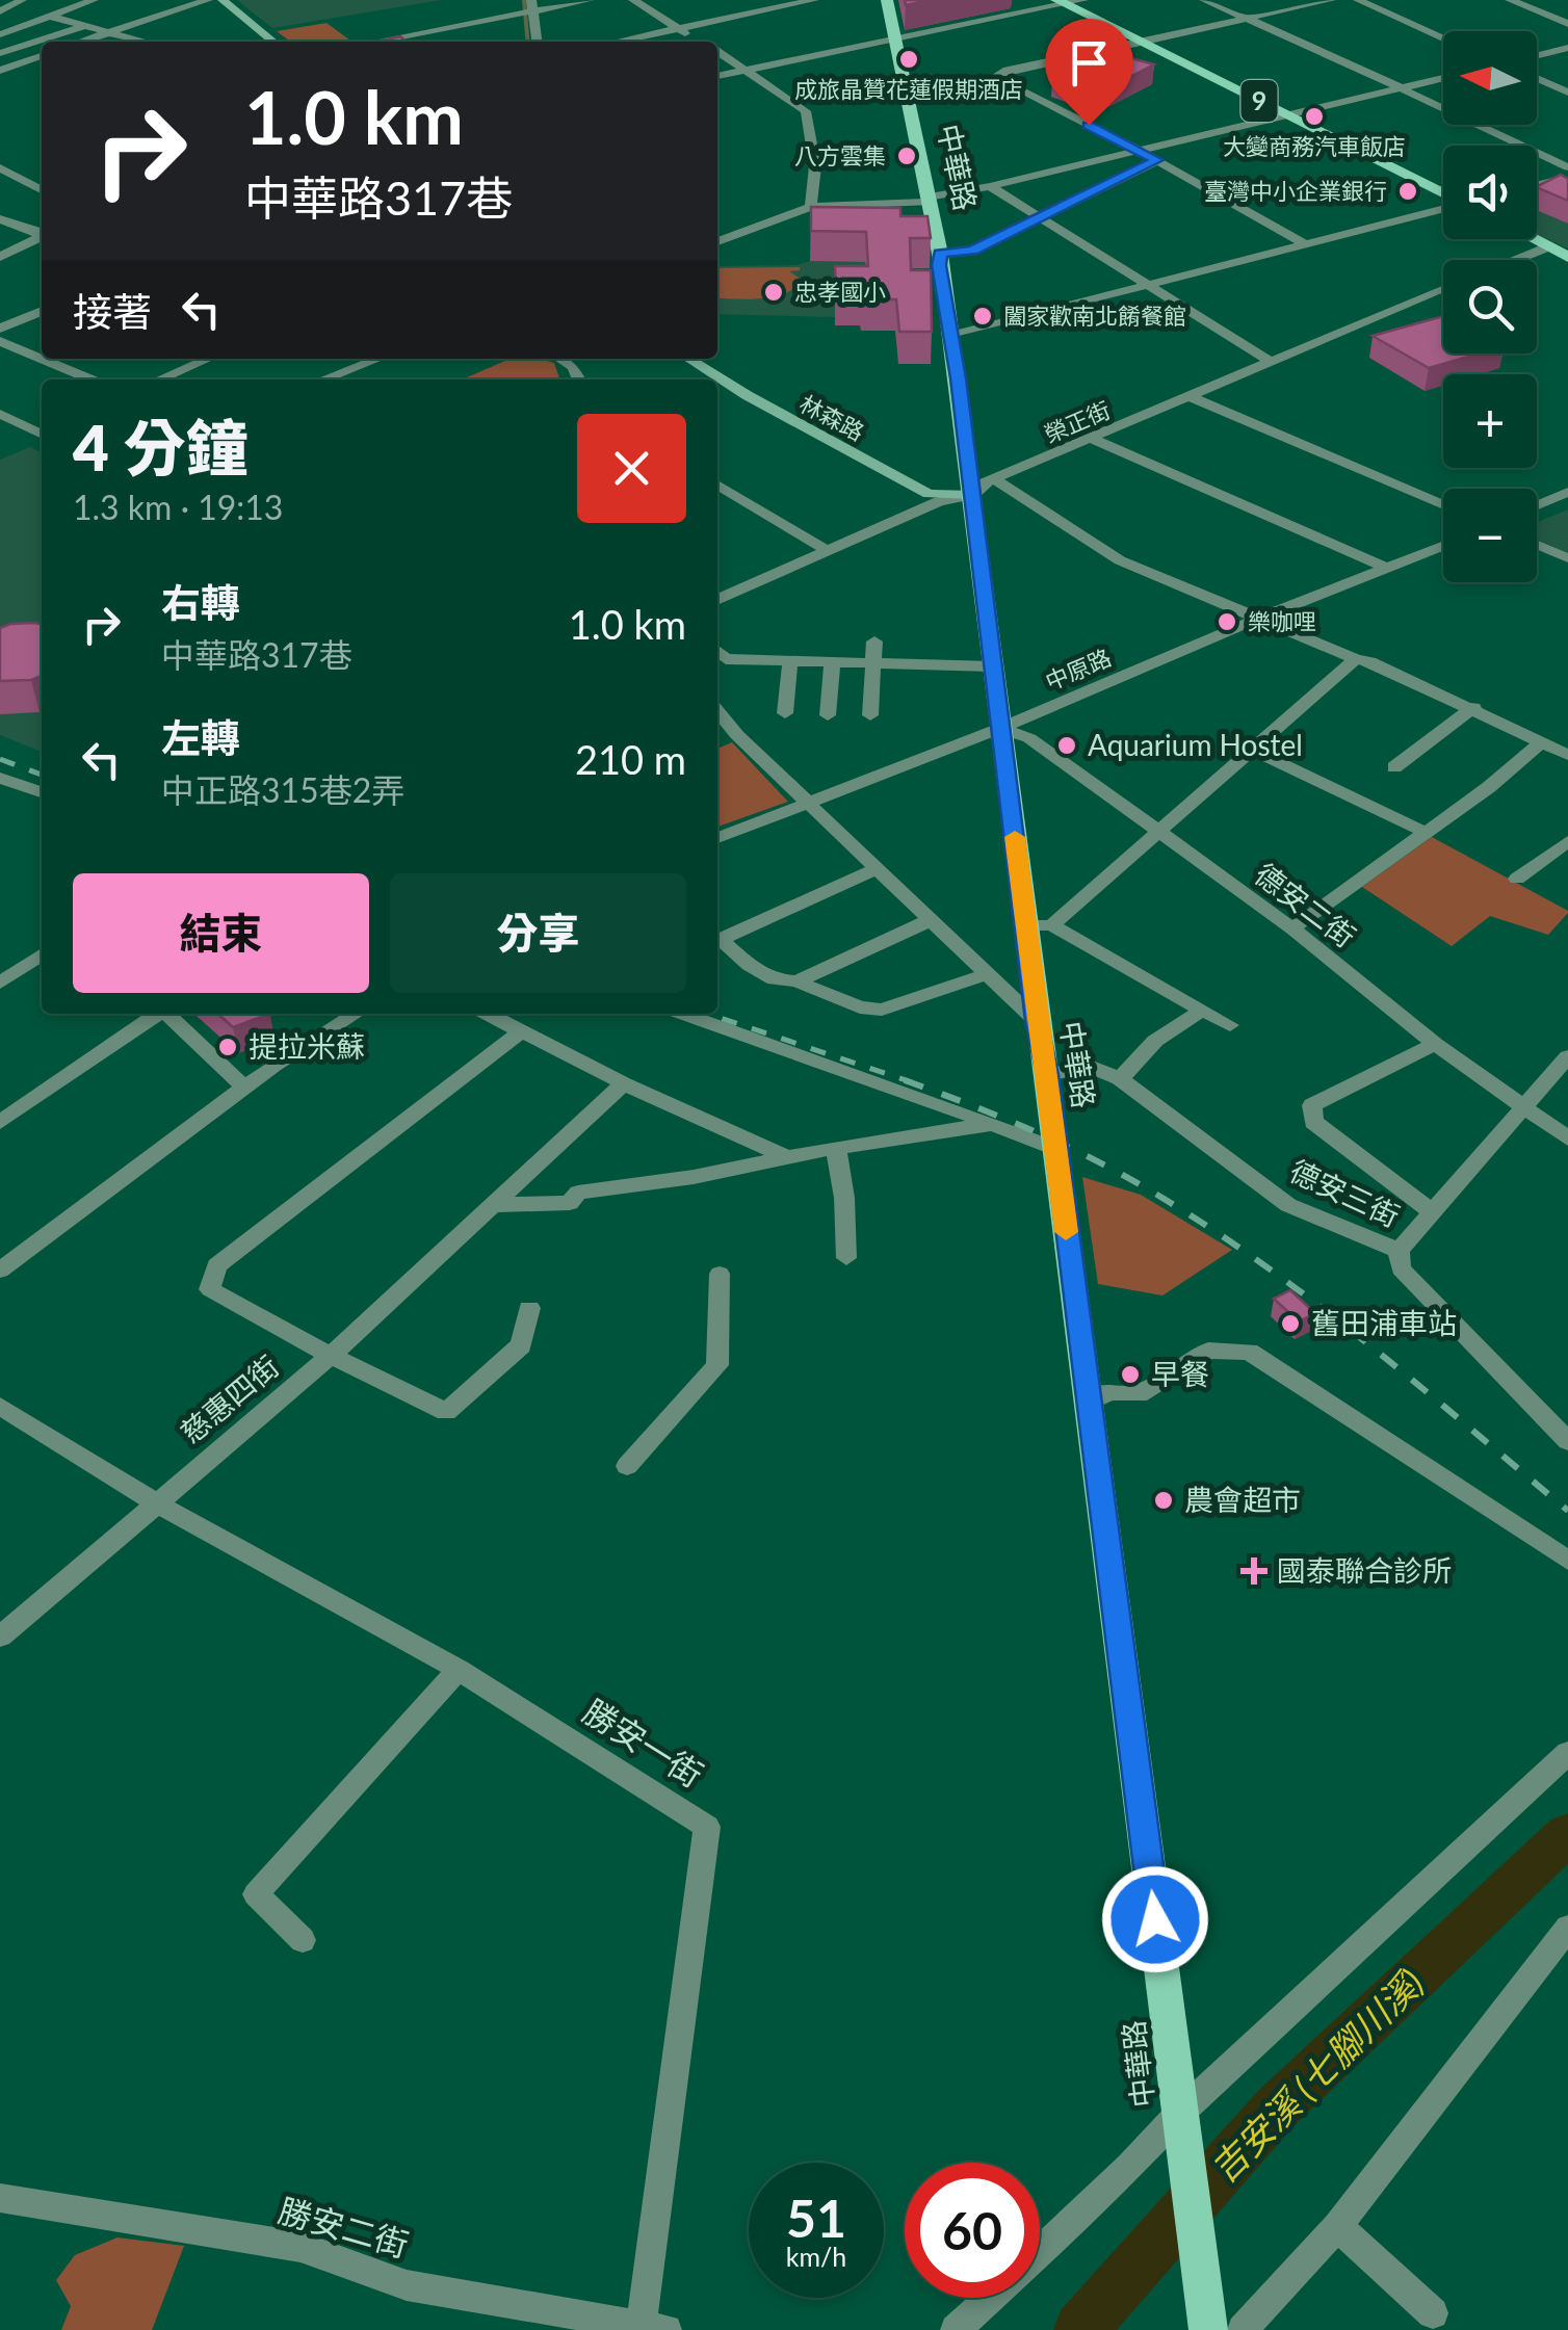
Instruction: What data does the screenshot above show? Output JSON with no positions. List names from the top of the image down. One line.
{"streets":{"main road":["9","中華路"],"street":["林森路","榮正街","中原路","德安二街","德安三街","慈惠四街","勝安一街","勝安二街"]},"crossings":[["中華路","林森路"],["中華路","榮正街"],["中華路","中原路"],["中華路","德安二街"],["中華路","德安三街"],["林森路","榮正街"],["中原路","德安二街"],["慈惠四街","勝安一街"],["勝安一街","勝安二街"]],"water":["吉安溪 (七腳川溪)"],"places":{"other":["成旅晶贊花蓮假期酒店","大變商務汽車飯店","八方雲集","臺灣中小企業銀行","忠孝國小","闔家歡南北餚餐館","樂咖哩","Aquarium Hostel","提拉米蘇","舊田浦車站","早餐","農會超市"],"health":["國泰聯合診所"]},"north":"left","page":{"map_buttons":["+","−"],"turn":["1.0 km","中華路317巷"],"then":"接著","heading":["4 分鐘","1.3 km · 19:13"],"list":[{"name":"右轉","note":"中華路317巷","value":"1.0 km"},{"name":"左轉","note":"中正路315巷2弄","value":"210 m"}],"buttons":["結束","分享"],"speed":"51 km/h","limit":"60"}}
